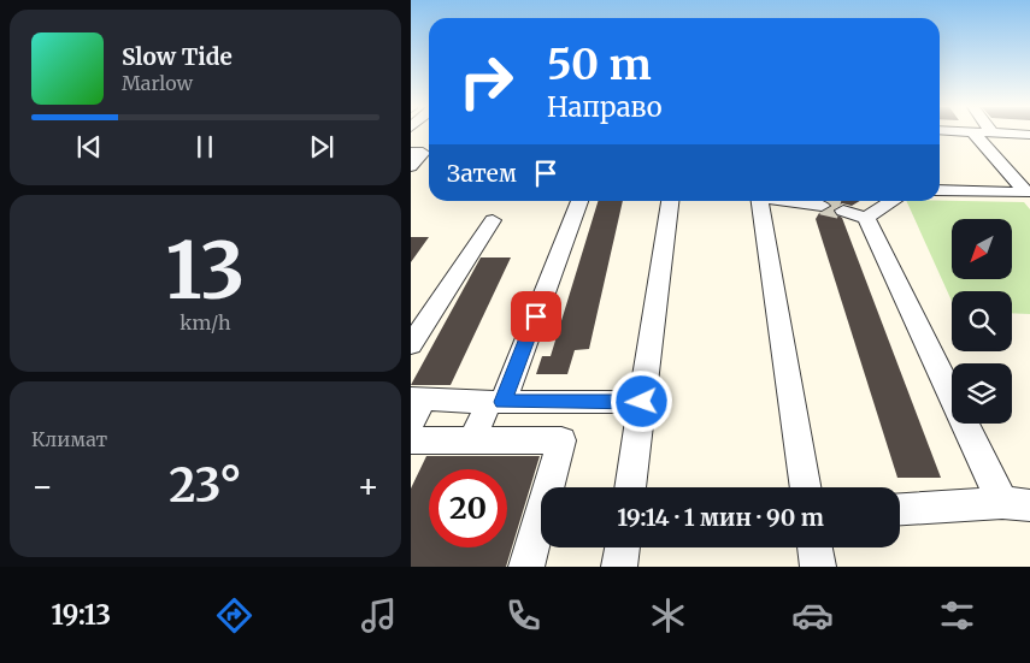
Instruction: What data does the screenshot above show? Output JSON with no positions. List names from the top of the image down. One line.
{"north":"bottom left","page":{"turn":["50 m","Направо"],"song":["Slow Tide","Marlow"],"then":"Затем","tile":[["13","km/h"],"Климат"],"heat":["−","23°","+"],"limit":"20","trip":"19:14 · 1 мин · 90 m","tabs":"19:13"}}
